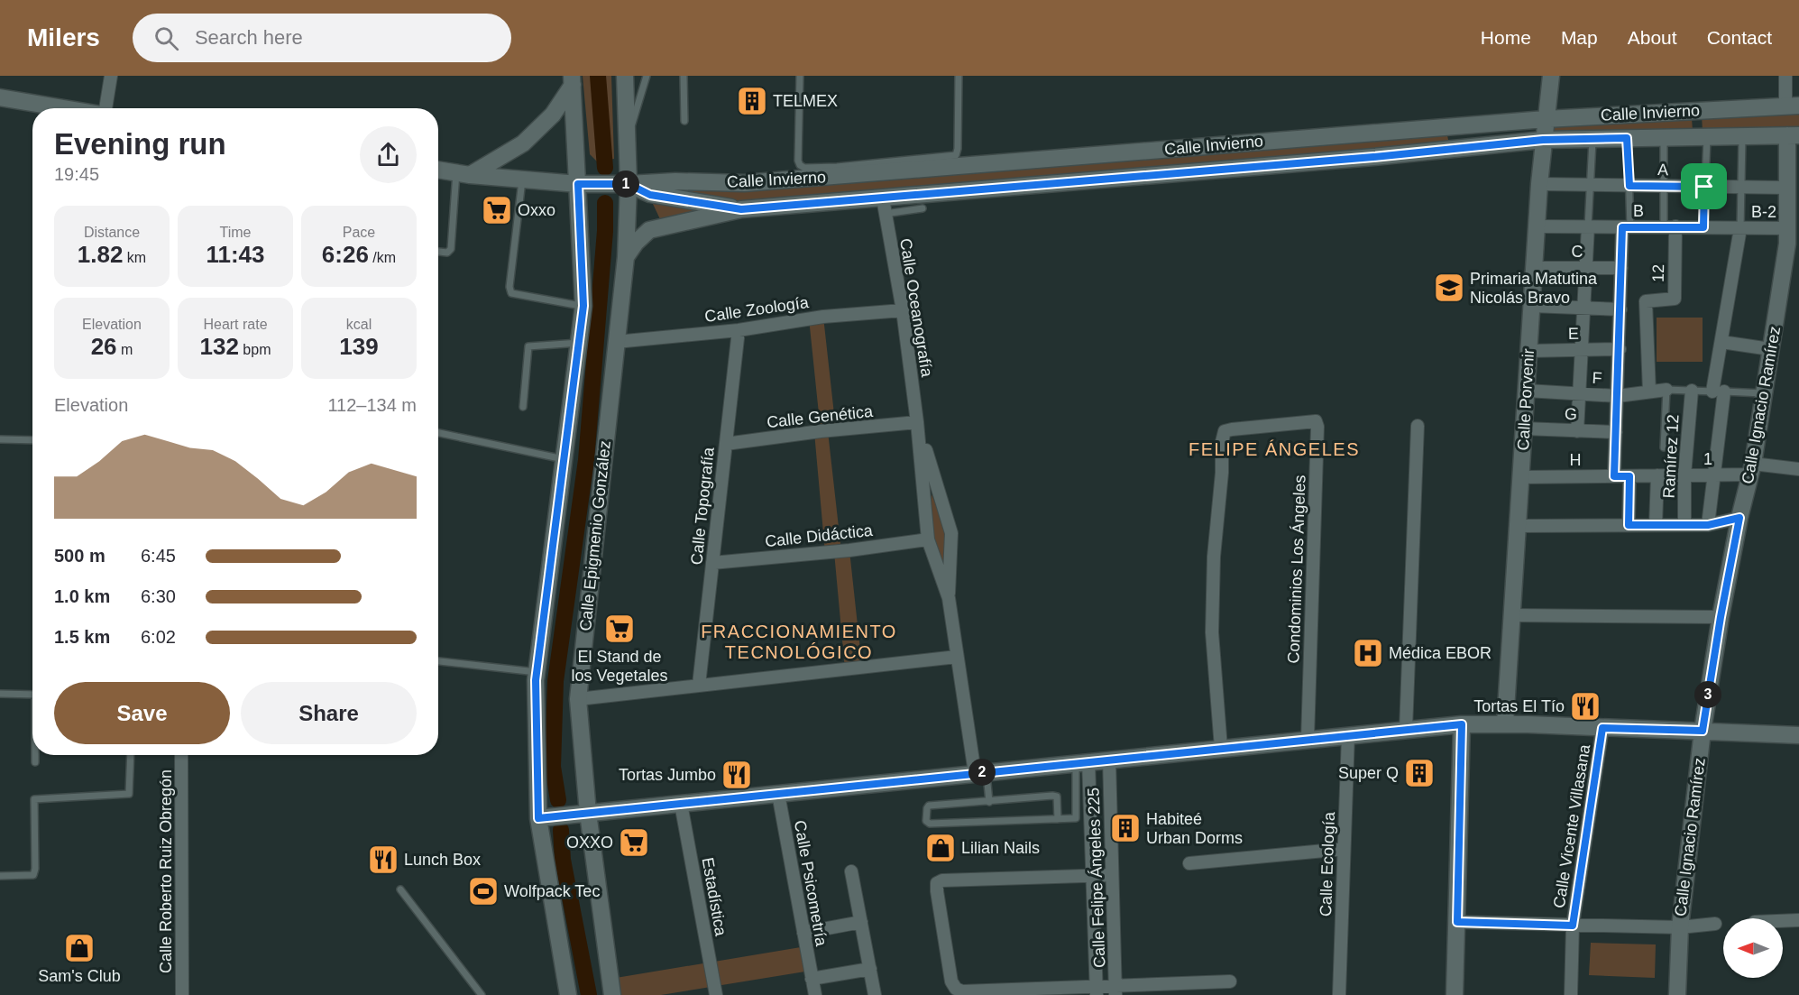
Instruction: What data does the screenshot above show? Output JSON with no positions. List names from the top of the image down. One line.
{"streets":{"street":["Calle Invierno","A","B","B-2","C","12","Calle Oceanografía","Calle Zoología","E","F","Calle Porvenir","Calle Ignacio Ramírez","G","Calle Genética","Ramírez 12","1","H","Calle Topografía","Calle Epigmenio González","Calle Didáctica","Condominios Los Ángeles","Calle Vicente Villasana","Calle Ecología","Calle Roberto Ruiz Obregón","Calle Felipe Ángeles 225","Calle Psicometría","Estadística"]},"crossings":[["Calle Invierno","12"],["Calle Invierno","Calle Oceanografía"],["Calle Invierno","Calle Porvenir"],["Calle Invierno","Calle Ignacio Ramírez"],["Calle Invierno","Calle Epigmenio González"],["A","12"],["A","Calle Porvenir"],["A","Calle Ignacio Ramírez"],["B","B-2"],["B","12"],["B","Calle Porvenir"],["B-2","Calle Ignacio Ramírez"],["C","Calle Porvenir"],["12","F"],["Calle Oceanografía","Calle Zoología"],["Calle Oceanografía","Calle Genética"],["Calle Oceanografía","Calle Didáctica"],["Calle Zoología","Calle Topografía"],["Calle Zoología","Calle Epigmenio González"],["E","Calle Porvenir"],["F","Calle Porvenir"],["F","Ramírez 12"],["Calle Porvenir","G"],["Calle Porvenir","H"],["Calle Ignacio Ramírez","1"],["Calle Genética","Calle Topografía"],["Ramírez 12","1"],["Calle Topografía","Calle Didáctica"]],"districts":["FELIPE ÁNGELES","FRACCIONAMIENTO TECNOLÓGICO"],"places":{"building":["TELMEX","Super Q","Habiteé Urban Dorms"],"supermarket":["Oxxo","El Stand de los Vegetales","OXXO"],"school or university":["Primaria Matutina Nicolás Bravo"],"hospital":["Médica EBOR"],"restaurant":["Tortas El Tío","Tortas Jumbo","Lunch Box"],"shop":["Lilian Nails","Sam's Club"],"sports":["Wolfpack Tec"]},"north":"left","page":{"header":"Milers","search":"Search here","nav":["Home","Map","About","Contact"],"heading":["Evening run","19:45"],"pins":["1","3","2"],"stats":[["Distance","1.82 km"],["Time","11:43"],["Pace","6:26 /km"],["Elevation","26 m"],["Heart rate","132 bpm"],["kcal","139"]],"chart":["Elevation","112–134 m"],"list":[{"name":"500 m","note":"6:45"},{"name":"1.0 km","note":"6:30"},{"name":"1.5 km","note":"6:02"}],"buttons":["Save","Share"]}}
